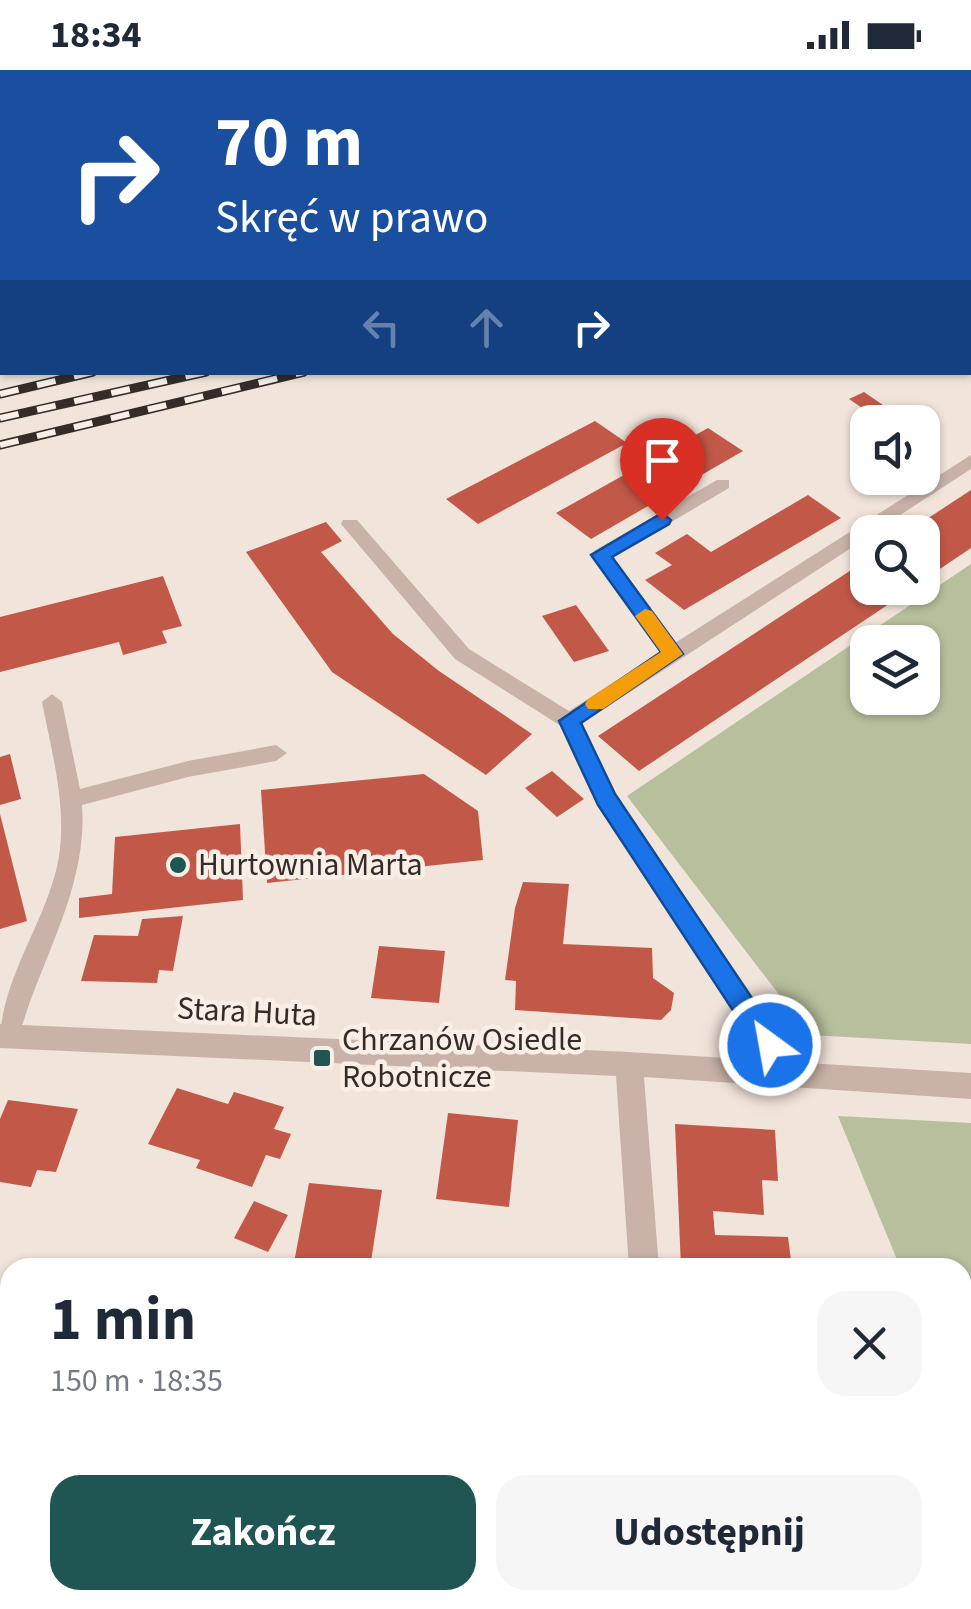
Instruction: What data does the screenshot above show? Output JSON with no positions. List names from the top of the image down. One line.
{"streets":{"street":["Stara Huta"]},"places":{"other":["Hurtownia Marta"],"transit":["Chrzanów Osiedle Robotnicze"]},"page":{"status":"18:34","turn":["70 m","Skręć w prawo"],"heading":["1 min","150 m · 18:35"],"buttons":["Zakończ","Udostępnij"]}}
